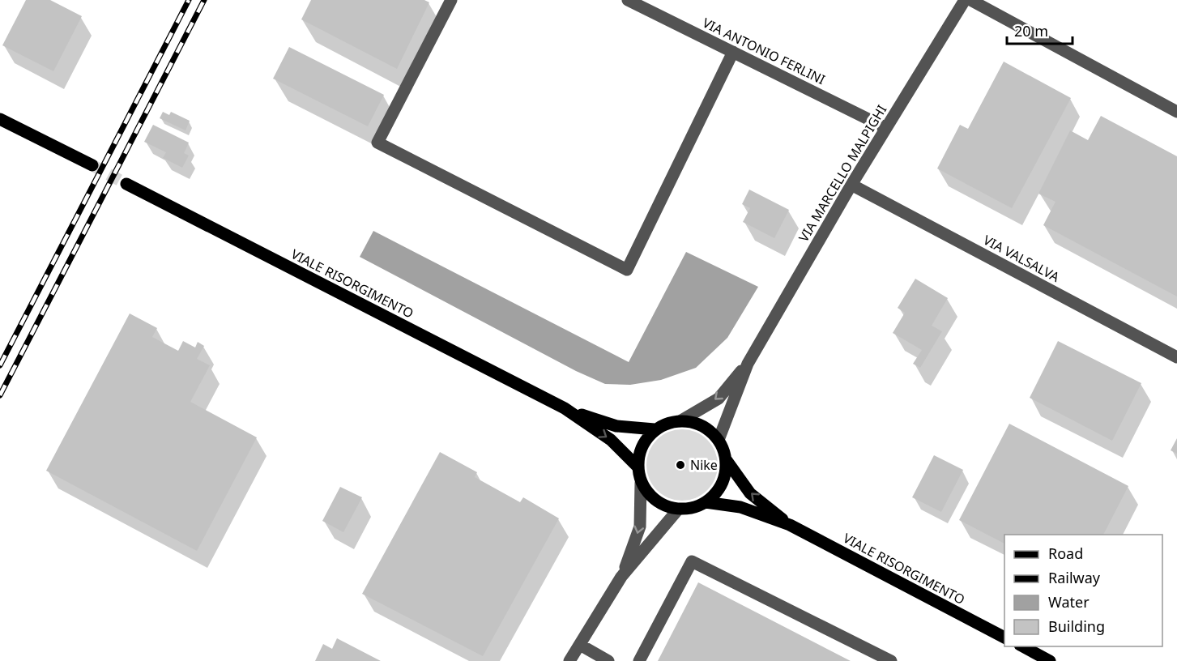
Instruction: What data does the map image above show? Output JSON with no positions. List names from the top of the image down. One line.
{"streets":{"main road":["VIALE RISORGIMENTO"],"street":["VIA ANTONIO FERLINI","VIA MARCELLO MALPIGHI","VIA VALSALVA"]},"crossings":[["VIA ANTONIO FERLINI","VIA MARCELLO MALPIGHI"],["VIA MARCELLO MALPIGHI","VIA VALSALVA"],["VIA MARCELLO MALPIGHI","VIALE RISORGIMENTO"]],"places":["Nike"],"legend":["Road","Railway","Water","Building"],"scale_bar":"20 m"}
